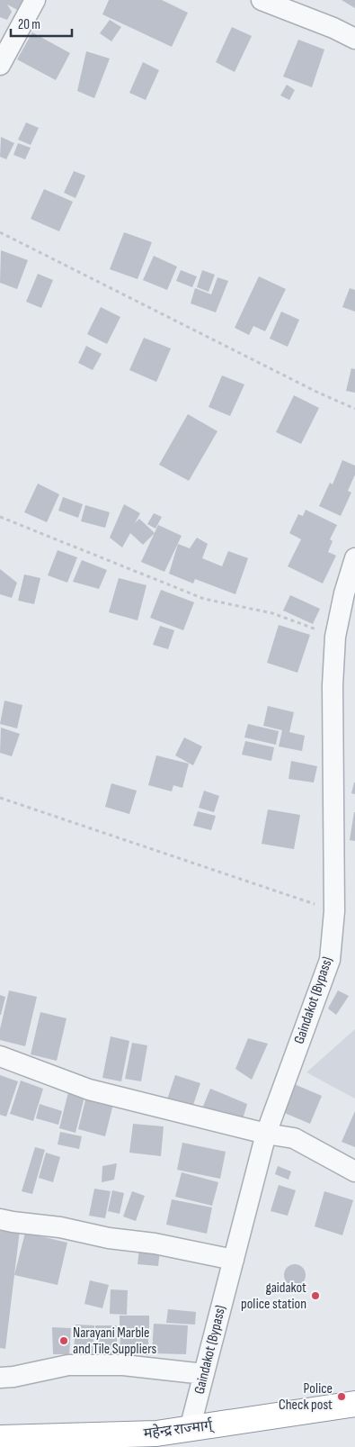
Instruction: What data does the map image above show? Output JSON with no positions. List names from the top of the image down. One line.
{"streets":{"highway":["महेन्द्र राज्मार्ग्"],"street":["Gaindakot (Bypass)"]},"crossings":[["Gaindakot (Bypass)","महेन्द्र राज्मार्ग्"]],"places":["gaidakot police station","Narayani Marble and Tile Suppliers","Police Check post"],"scale_bar":"20 m"}
